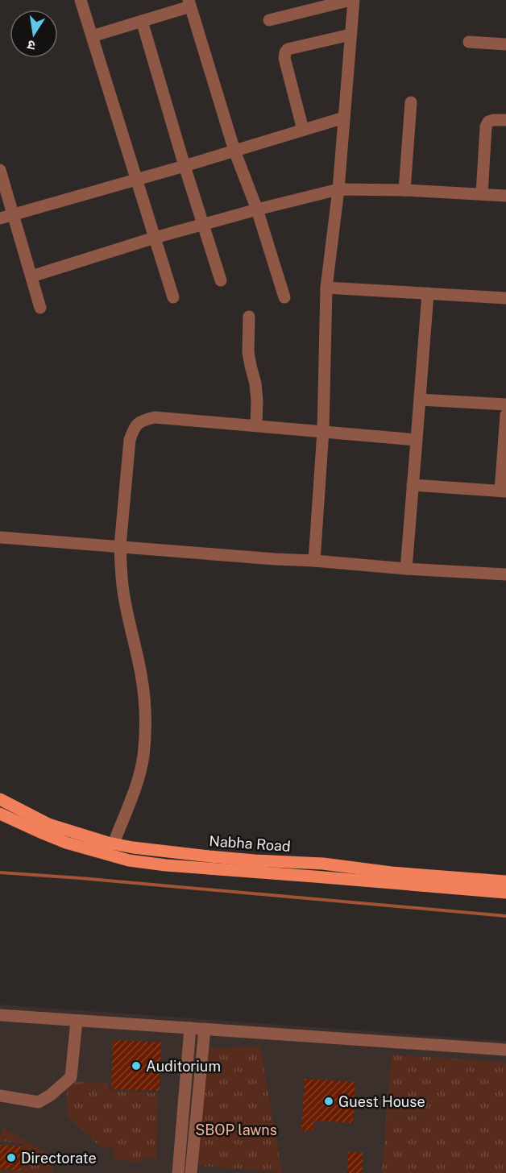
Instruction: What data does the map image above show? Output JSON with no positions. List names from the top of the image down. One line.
{"streets":{"main road":["Nabha Road"]},"parks":["SBOP lawns"],"places":["Auditorium","Guest House","Directorate"],"north":"bottom"}
